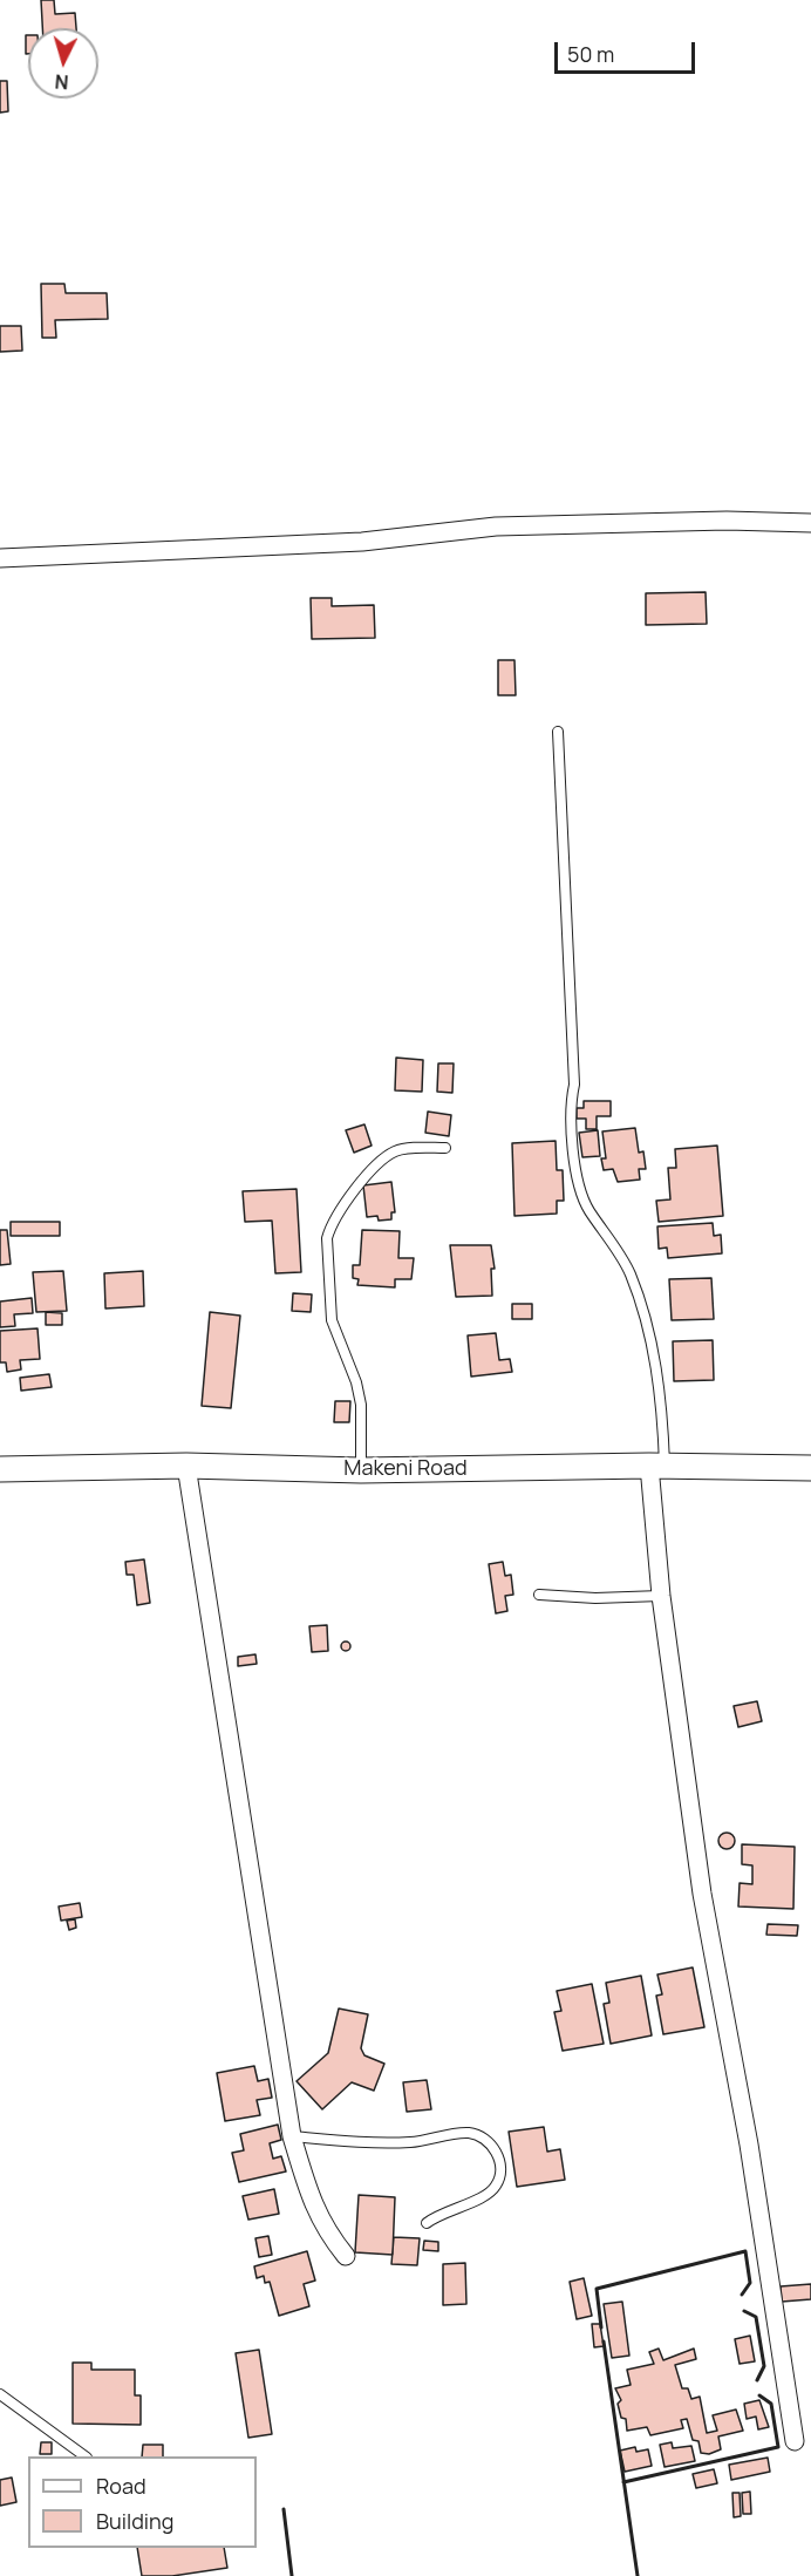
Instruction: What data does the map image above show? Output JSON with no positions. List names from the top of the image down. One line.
{"streets":{"main road":["Makeni Road"]},"legend":["Road","Building"],"scale_bar":"50 m","north":"bottom"}
